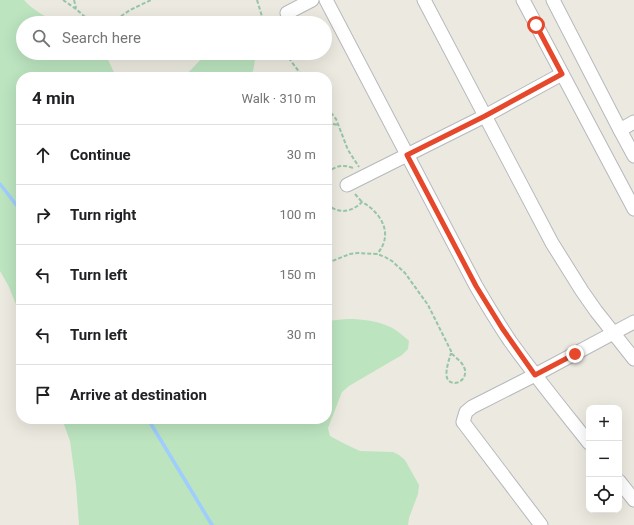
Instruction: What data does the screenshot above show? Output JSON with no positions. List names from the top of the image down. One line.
{"page":{"search":"Search here","heading":["4 min","Walk · 310 m"],"list":[["Continue","30 m"],["Turn right","100 m"],["Turn left","150 m"],["Turn left","30 m"],"Arrive at destination"],"map_buttons":["+","−"]}}
